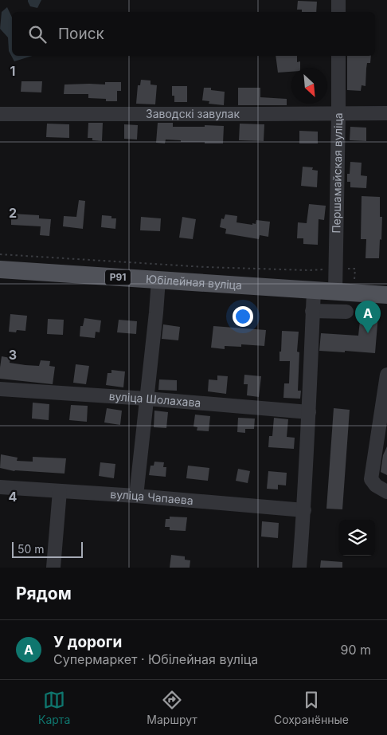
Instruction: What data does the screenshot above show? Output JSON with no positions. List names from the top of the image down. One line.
{"streets":{"main road":["Р91","Юбілейная вуліца"],"street":["Заводскі завулак","Першамайская вуліца","вуліца Шолахава","вуліца Чапаева"]},"crossings":[["Заводскі завулак","Першамайская вуліца"],["Першамайская вуліца","Юбілейная вуліца"]],"scale_bar":"50 m","north":"bottom right","page":{"search":"Поиск","pins":"A","scale":"50 m","heading":"Рядом","list":[{"mark":"A","name":"У дороги","note":"Супермаркет · Юбілейная вуліца","value":"90 m"}],"nav":["Карта","Маршрут","Сохранённые"]},"grid":{"rows":["1","2","3","4"]}}
